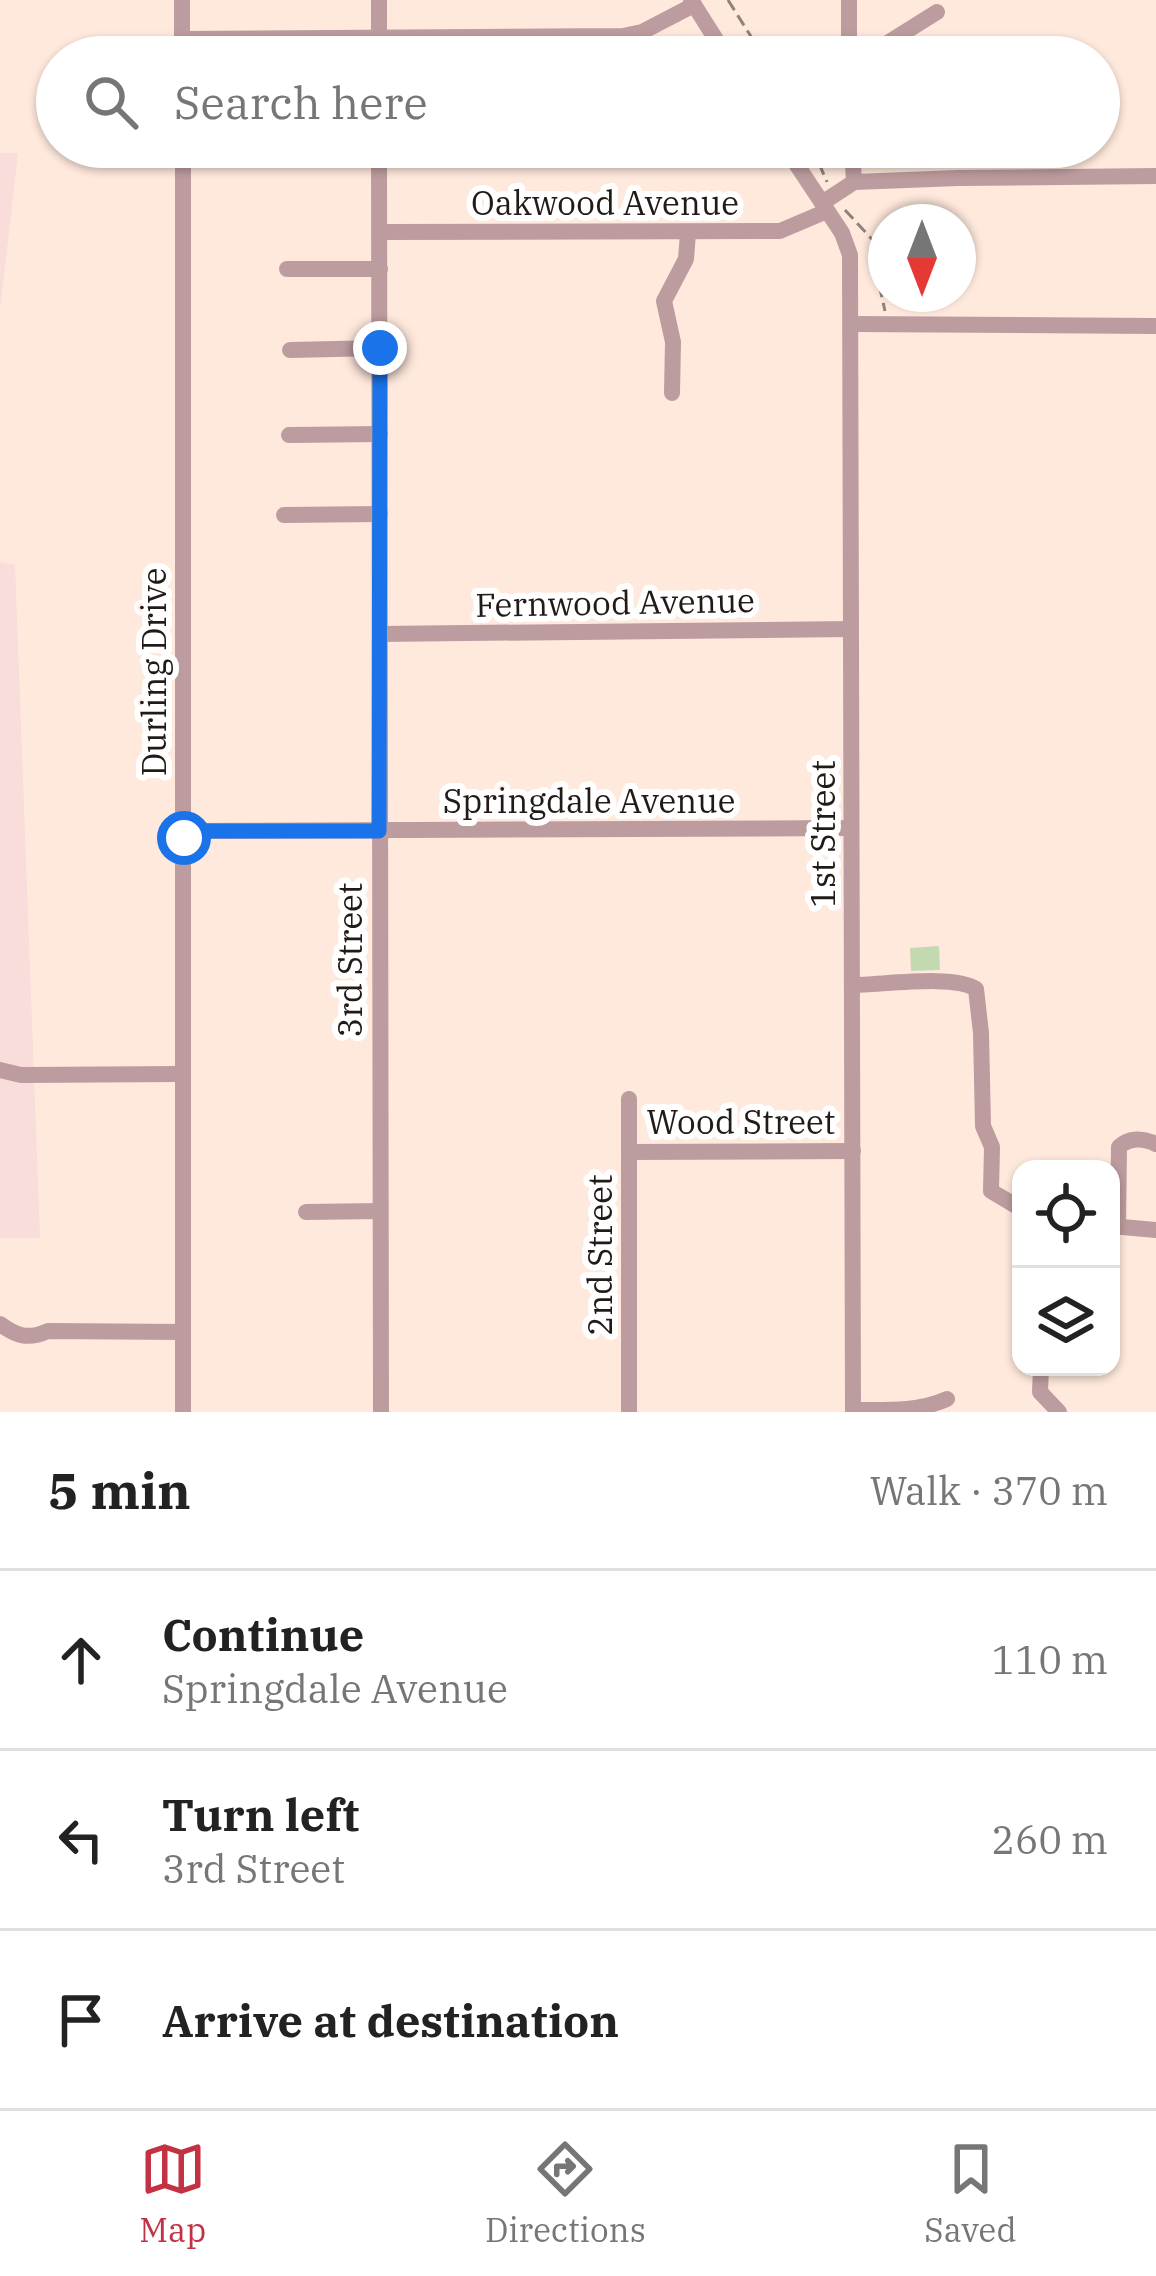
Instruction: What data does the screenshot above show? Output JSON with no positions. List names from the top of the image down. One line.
{"streets":{"street":["Oakwood Avenue","Fernwood Avenue","Durling Drive","Springdale Avenue","1st Street","3rd Street","Wood Street","2nd Street"]},"crossings":[["Oakwood Avenue","1st Street"],["Oakwood Avenue","3rd Street"],["Fernwood Avenue","1st Street"],["Fernwood Avenue","3rd Street"],["Durling Drive","Springdale Avenue"],["Springdale Avenue","1st Street"],["Springdale Avenue","3rd Street"],["1st Street","Wood Street"],["Wood Street","2nd Street"]],"north":"bottom","page":{"search":"Search here","heading":["5 min","Walk · 370 m"],"list":[["Continue","Springdale Avenue","110 m"],["Turn left","3rd Street","260 m"],"Arrive at destination"],"nav":["Map","Directions","Saved"]}}
